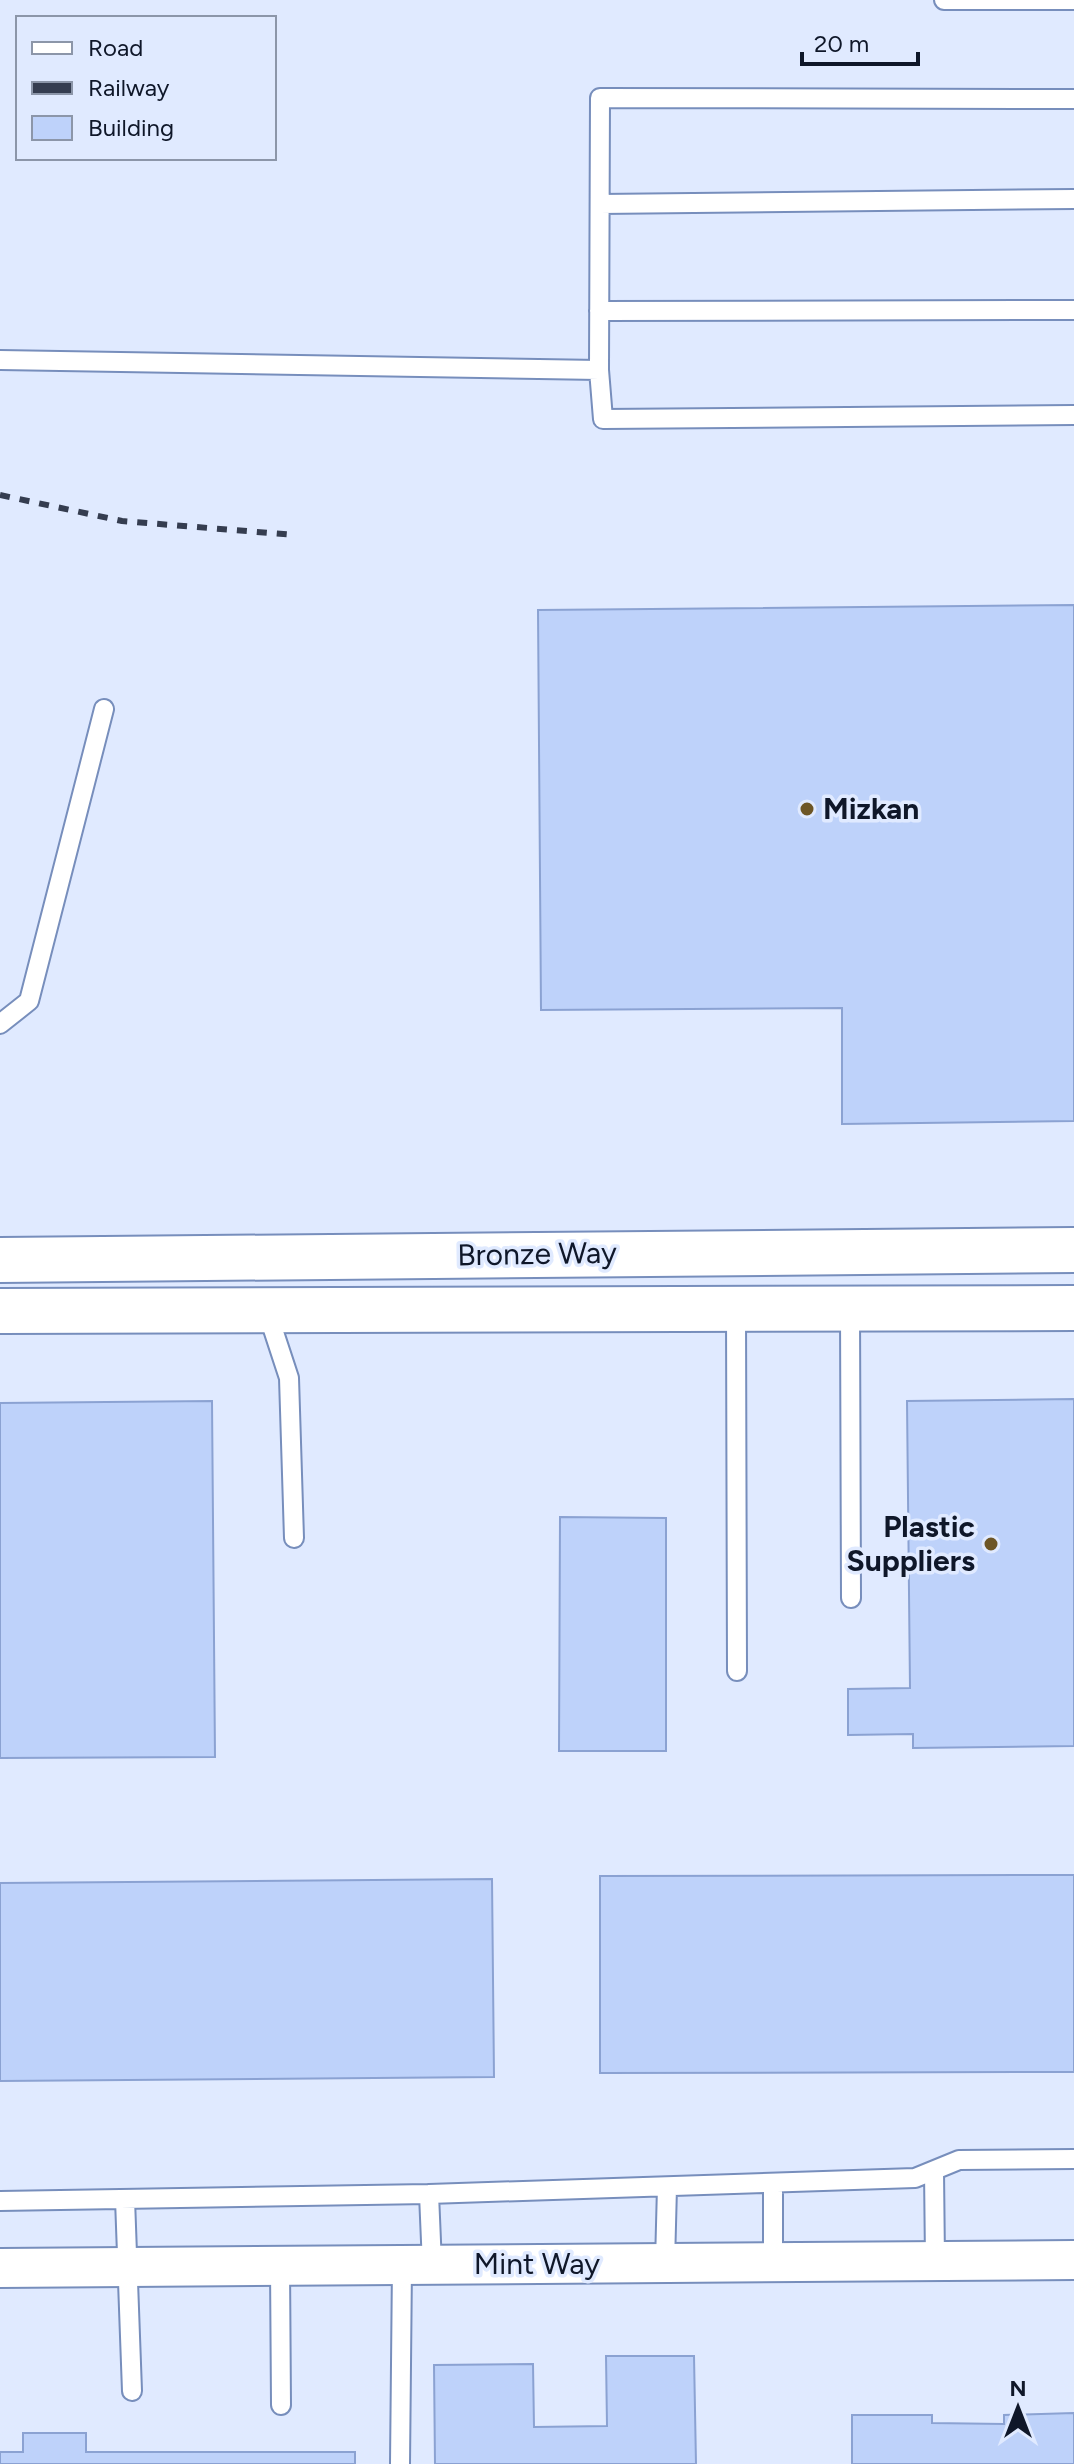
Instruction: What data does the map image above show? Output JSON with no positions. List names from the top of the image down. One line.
{"streets":{"street":["Bronze Way","Mint Way"]},"places":["Mizkan","Plastic Suppliers"],"legend":["Road","Railway","Building"],"scale_bar":"20 m","north":"top"}
